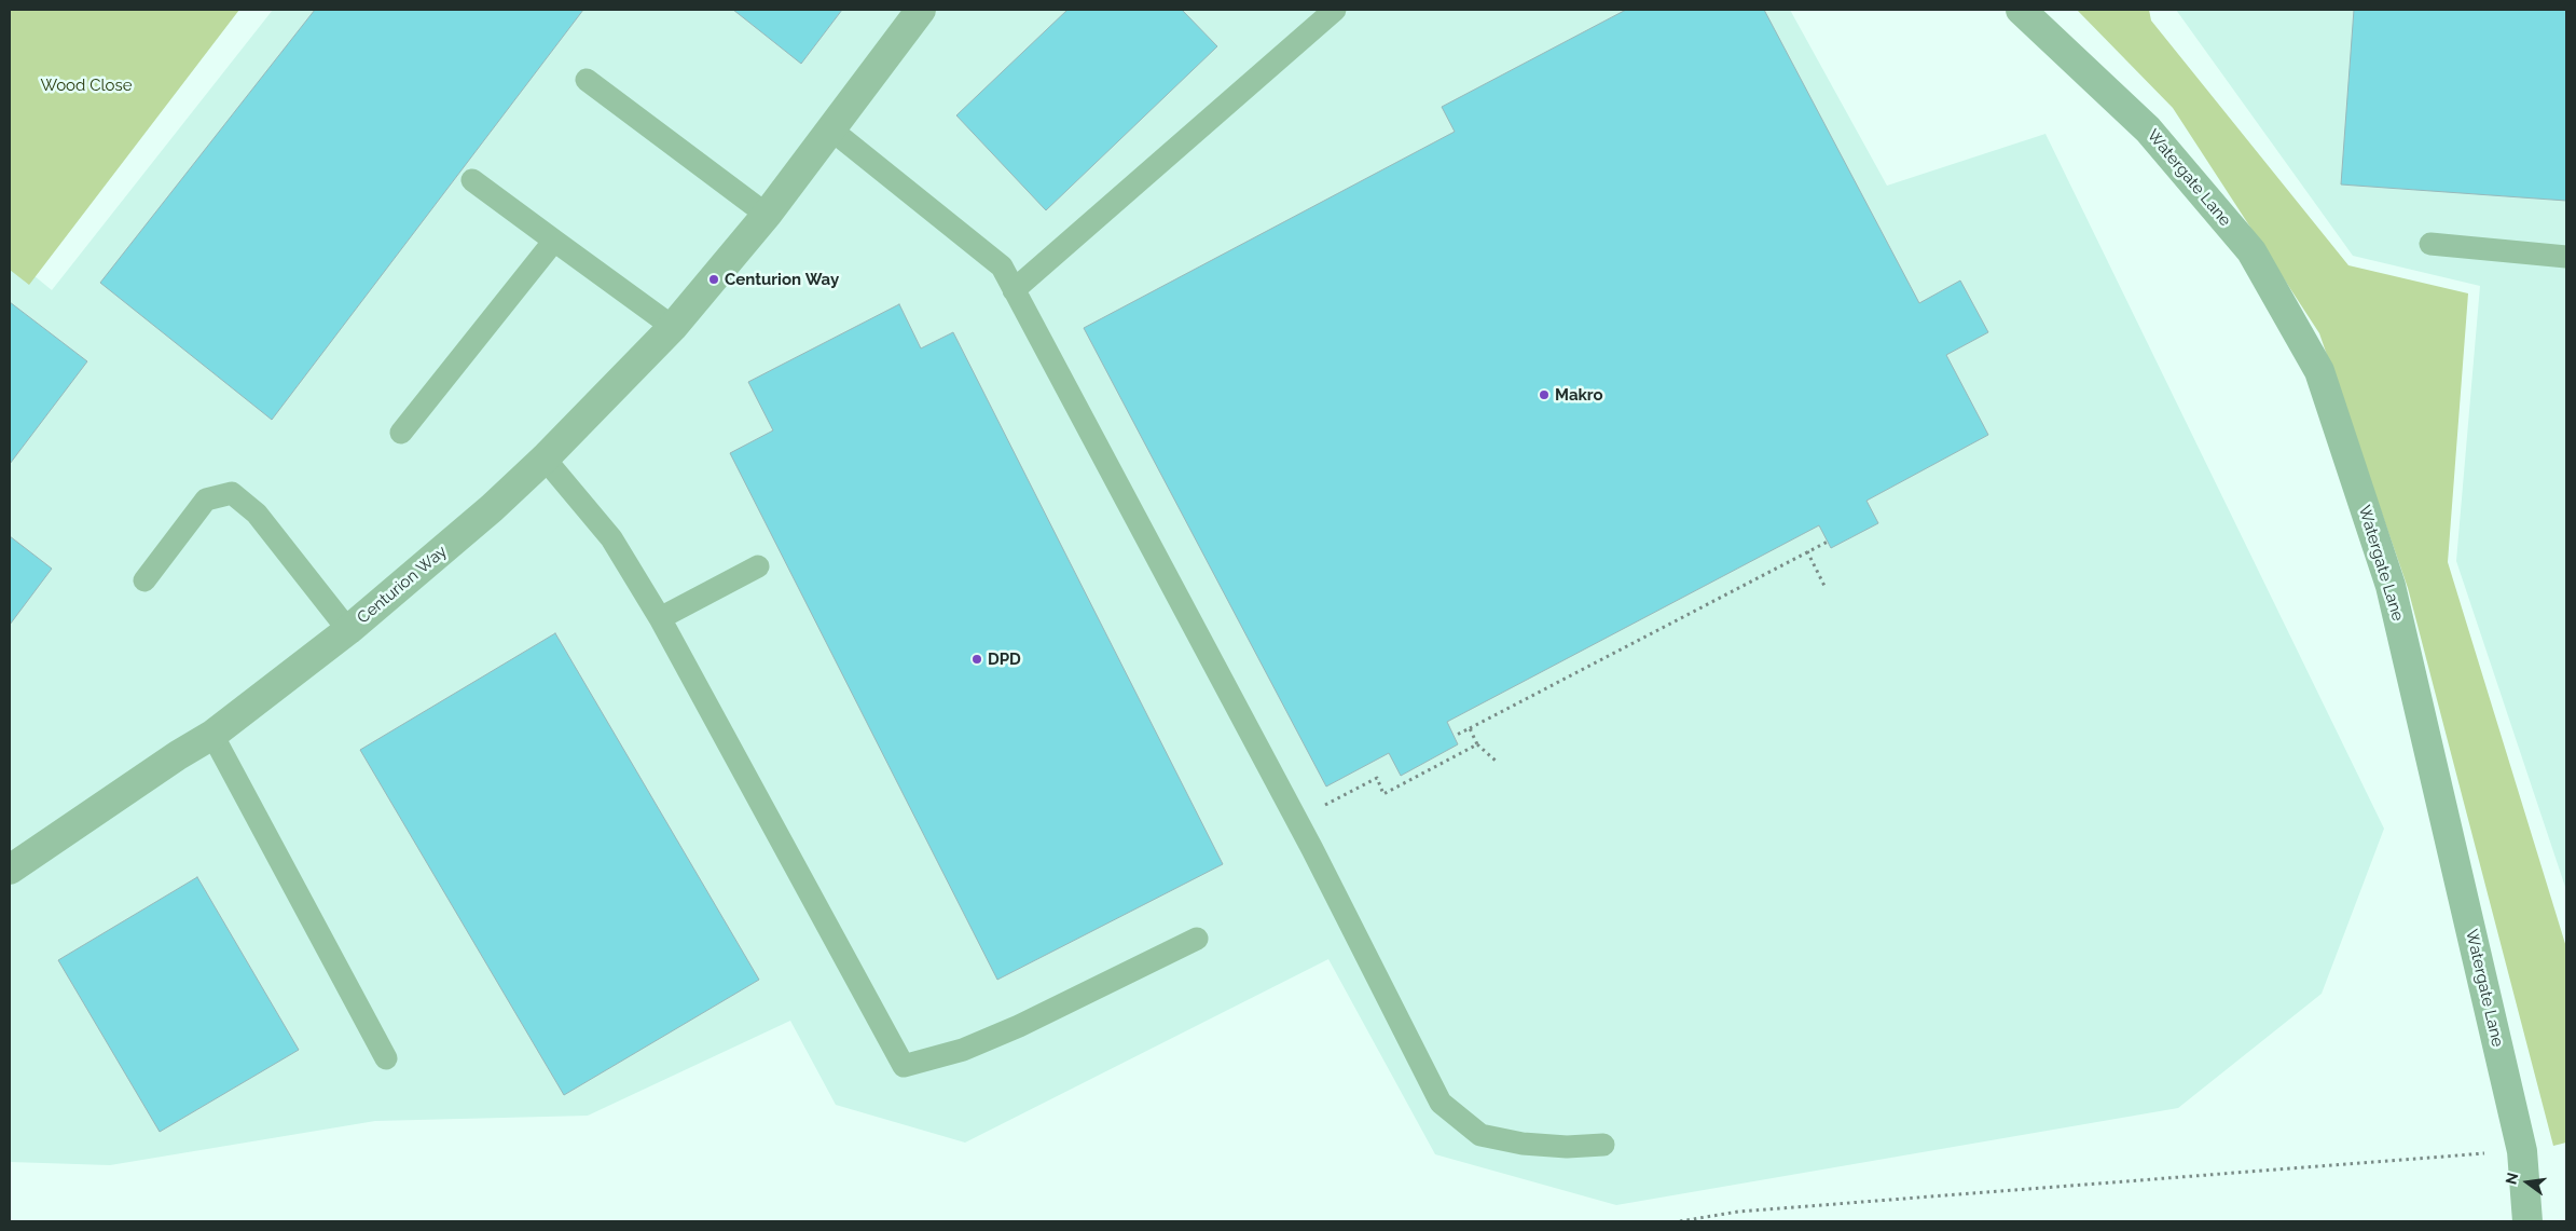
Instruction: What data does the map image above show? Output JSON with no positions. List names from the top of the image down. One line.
{"streets":{"street":["Watergate Lane","Centurion Way"]},"parks":["Wood Close"],"places":["Centurion Way","Makro","DPD"],"north":"left"}
